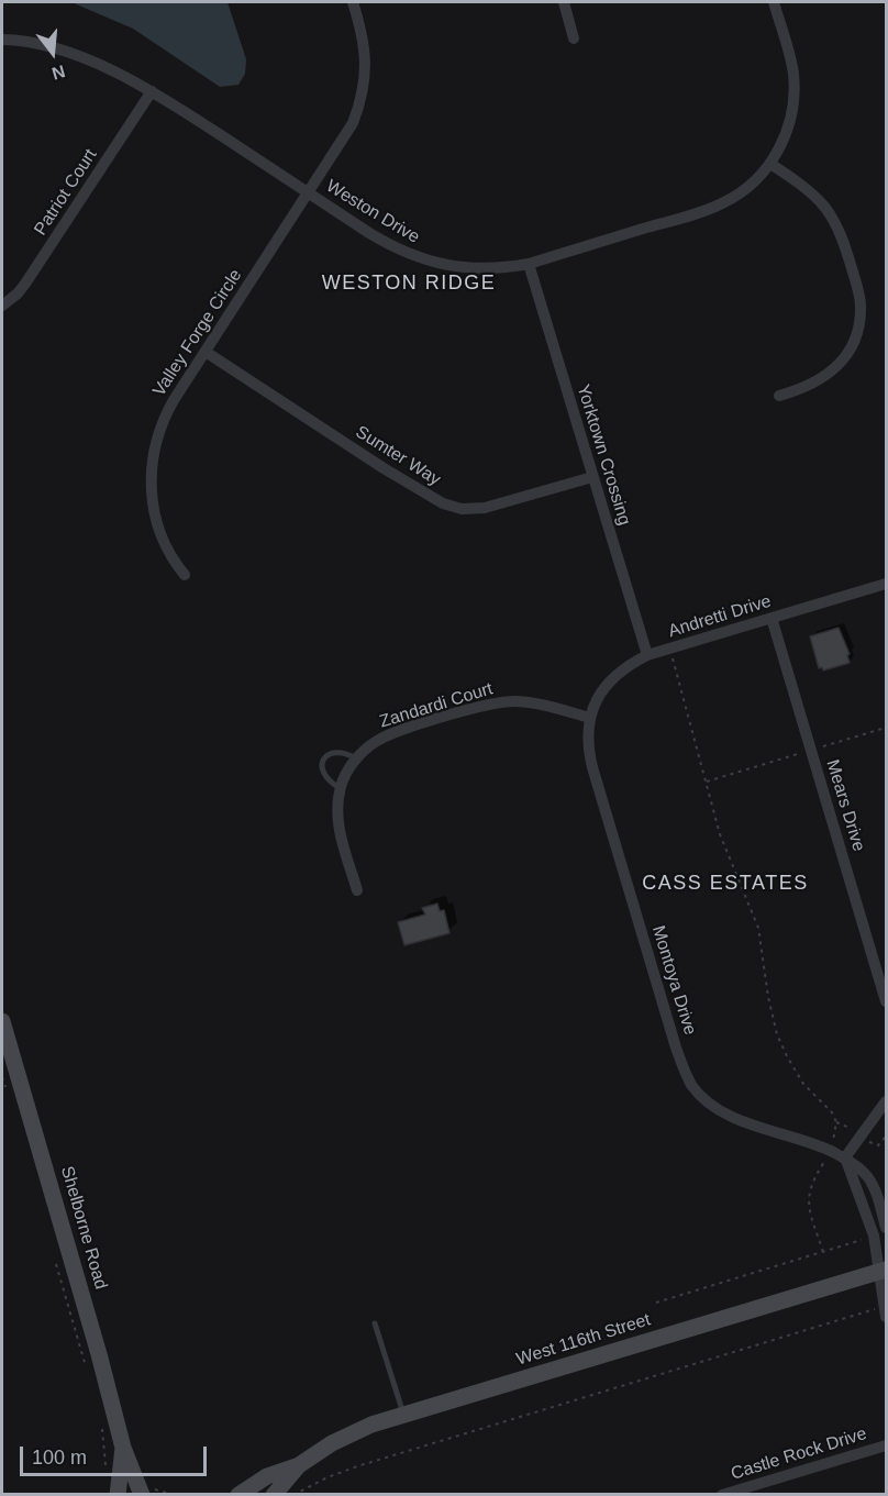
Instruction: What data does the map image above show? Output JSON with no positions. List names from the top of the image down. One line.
{"streets":{"main road":["Shelborne Road","West 116th Street"],"street":["Patriot Court","Weston Drive","Valley Forge Circle","Yorktown Crossing","Sumter Way","Andretti Drive","Zandardi Court","Mears Drive","Montoya Drive","Castle Rock Drive"]},"crossings":[["Patriot Court","Weston Drive"],["Weston Drive","Valley Forge Circle"],["Weston Drive","Yorktown Crossing"],["Valley Forge Circle","Sumter Way"],["Yorktown Crossing","Sumter Way"],["Yorktown Crossing","Andretti Drive"],["Andretti Drive","Zandardi Court"],["Andretti Drive","Mears Drive"],["Andretti Drive","Montoya Drive"],["Zandardi Court","Montoya Drive"]],"districts":["WESTON RIDGE","CASS ESTATES"],"scale_bar":"100 m","north":"bottom"}
